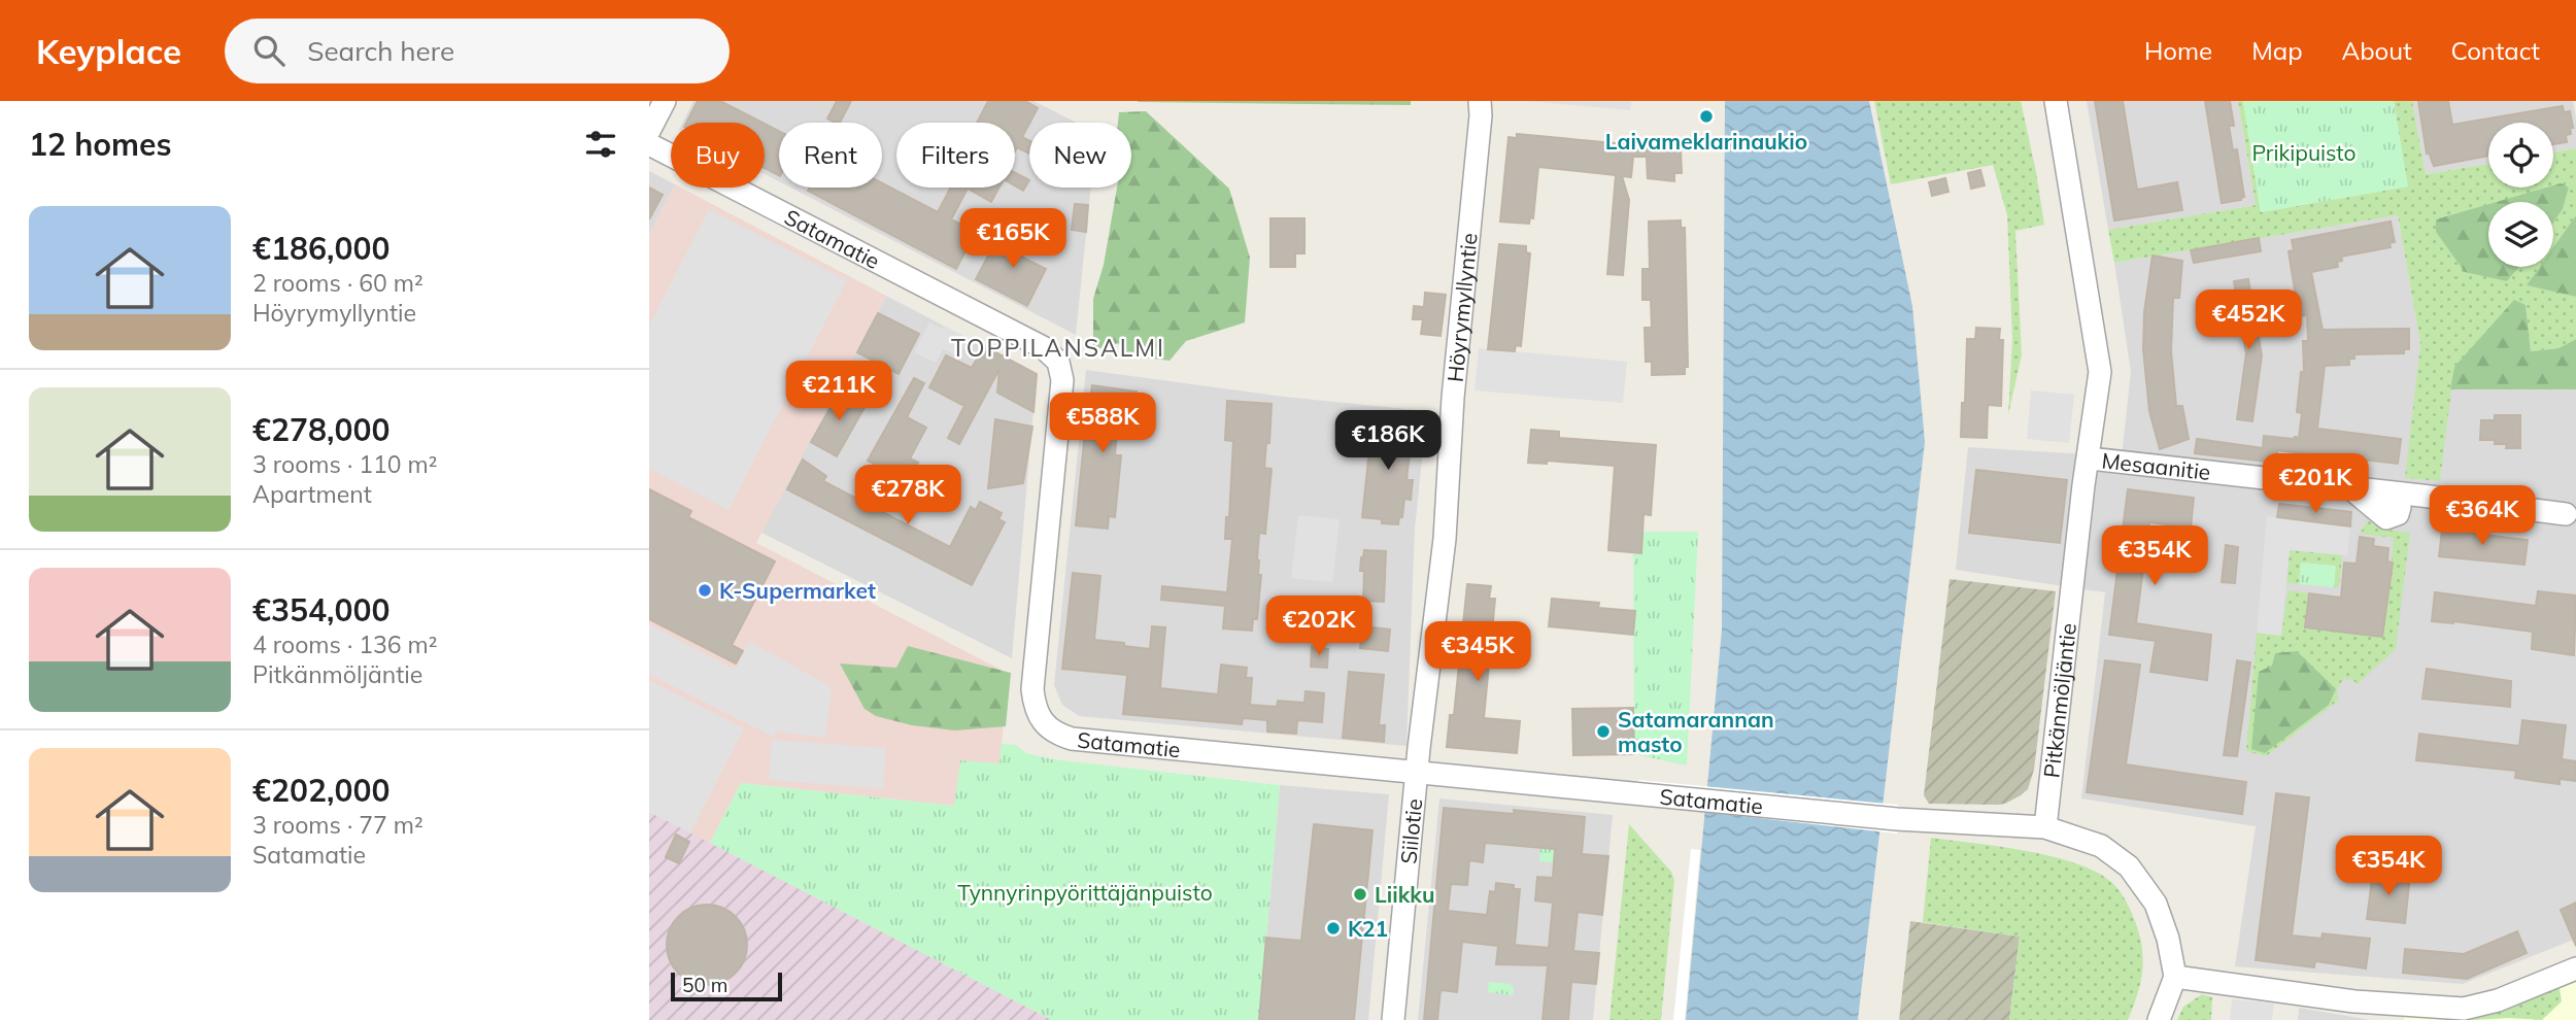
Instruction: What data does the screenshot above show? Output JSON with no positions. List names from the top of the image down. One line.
{"streets":{"street":["Satamatie","Höyrymyllyntie","Mesaanitie","Pitkänmöljäntie","Siilotie"]},"crossings":[["Satamatie","Höyrymyllyntie"],["Satamatie","Pitkänmöljäntie"],["Satamatie","Siilotie"],["Höyrymyllyntie","Siilotie"],["Mesaanitie","Pitkänmöljäntie"]],"districts":["TOPPILANSALMI"],"parks":["Prikipuisto","Tynnyrinpyörittäjänpuisto"],"places":["Laivameklarinaukio","K-Supermarket","Satamarannan masto","Liikku","K21"],"scale_bar":"50 m","page":{"header":"Keyplace","search":"Search here","nav":["Home","Map","About","Contact"],"heading":"12 homes","chip":["Buy","Rent","Filters","New"],"list":[{"name":"€186,000","note":"2 rooms · 60 m² · Höyrymyllyntie"},{"name":"€278,000","note":"3 rooms · 110 m² · Apartment"},{"name":"€354,000","note":"4 rooms · 136 m² · Pitkänmöljäntie"},{"name":"€202,000","note":"3 rooms · 77 m² · Satamatie"}],"price":["€165K","€452K","€211K","€588K","€186K","€201K","€278K","€364K","€354K","€202K","€345K","€354K"],"scale":"50 m"}}
